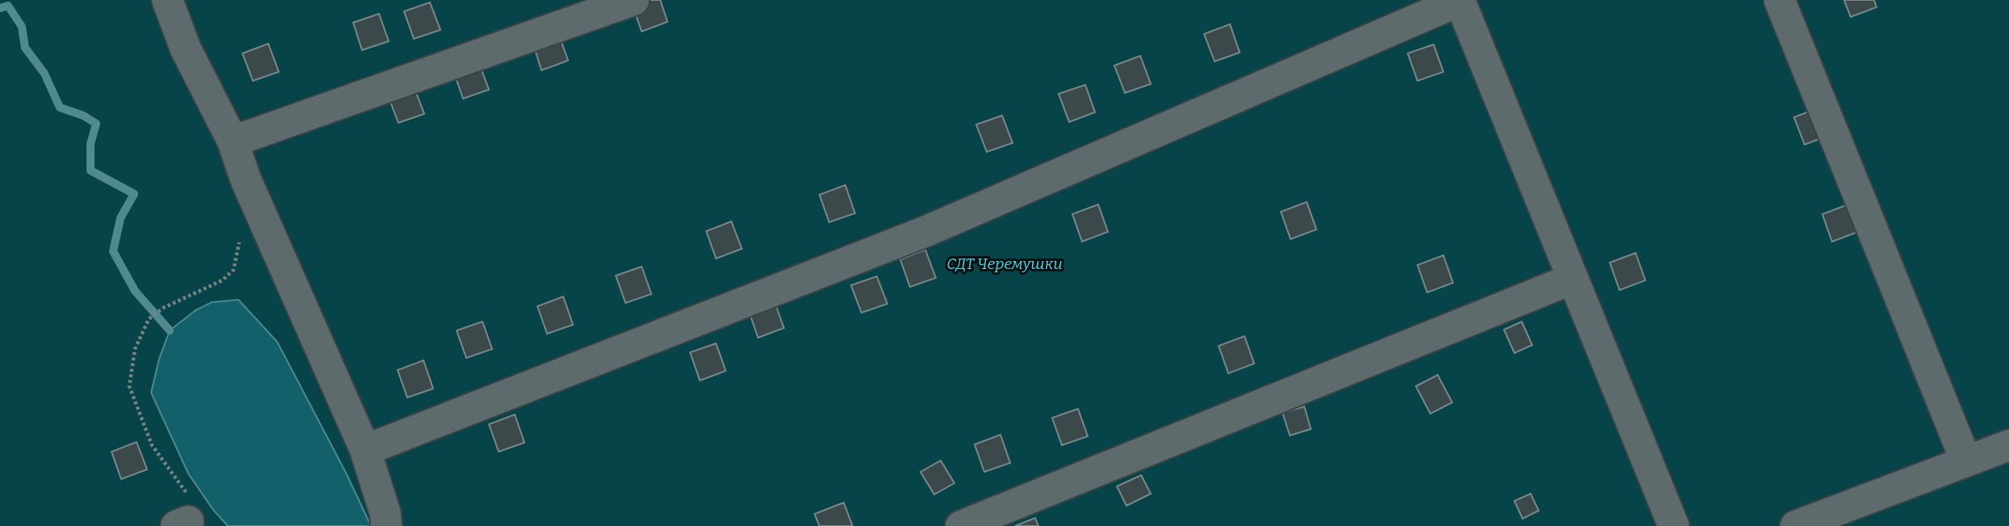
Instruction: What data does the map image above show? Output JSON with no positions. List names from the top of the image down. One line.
{"parks":["СДТ Черемушки"]}
